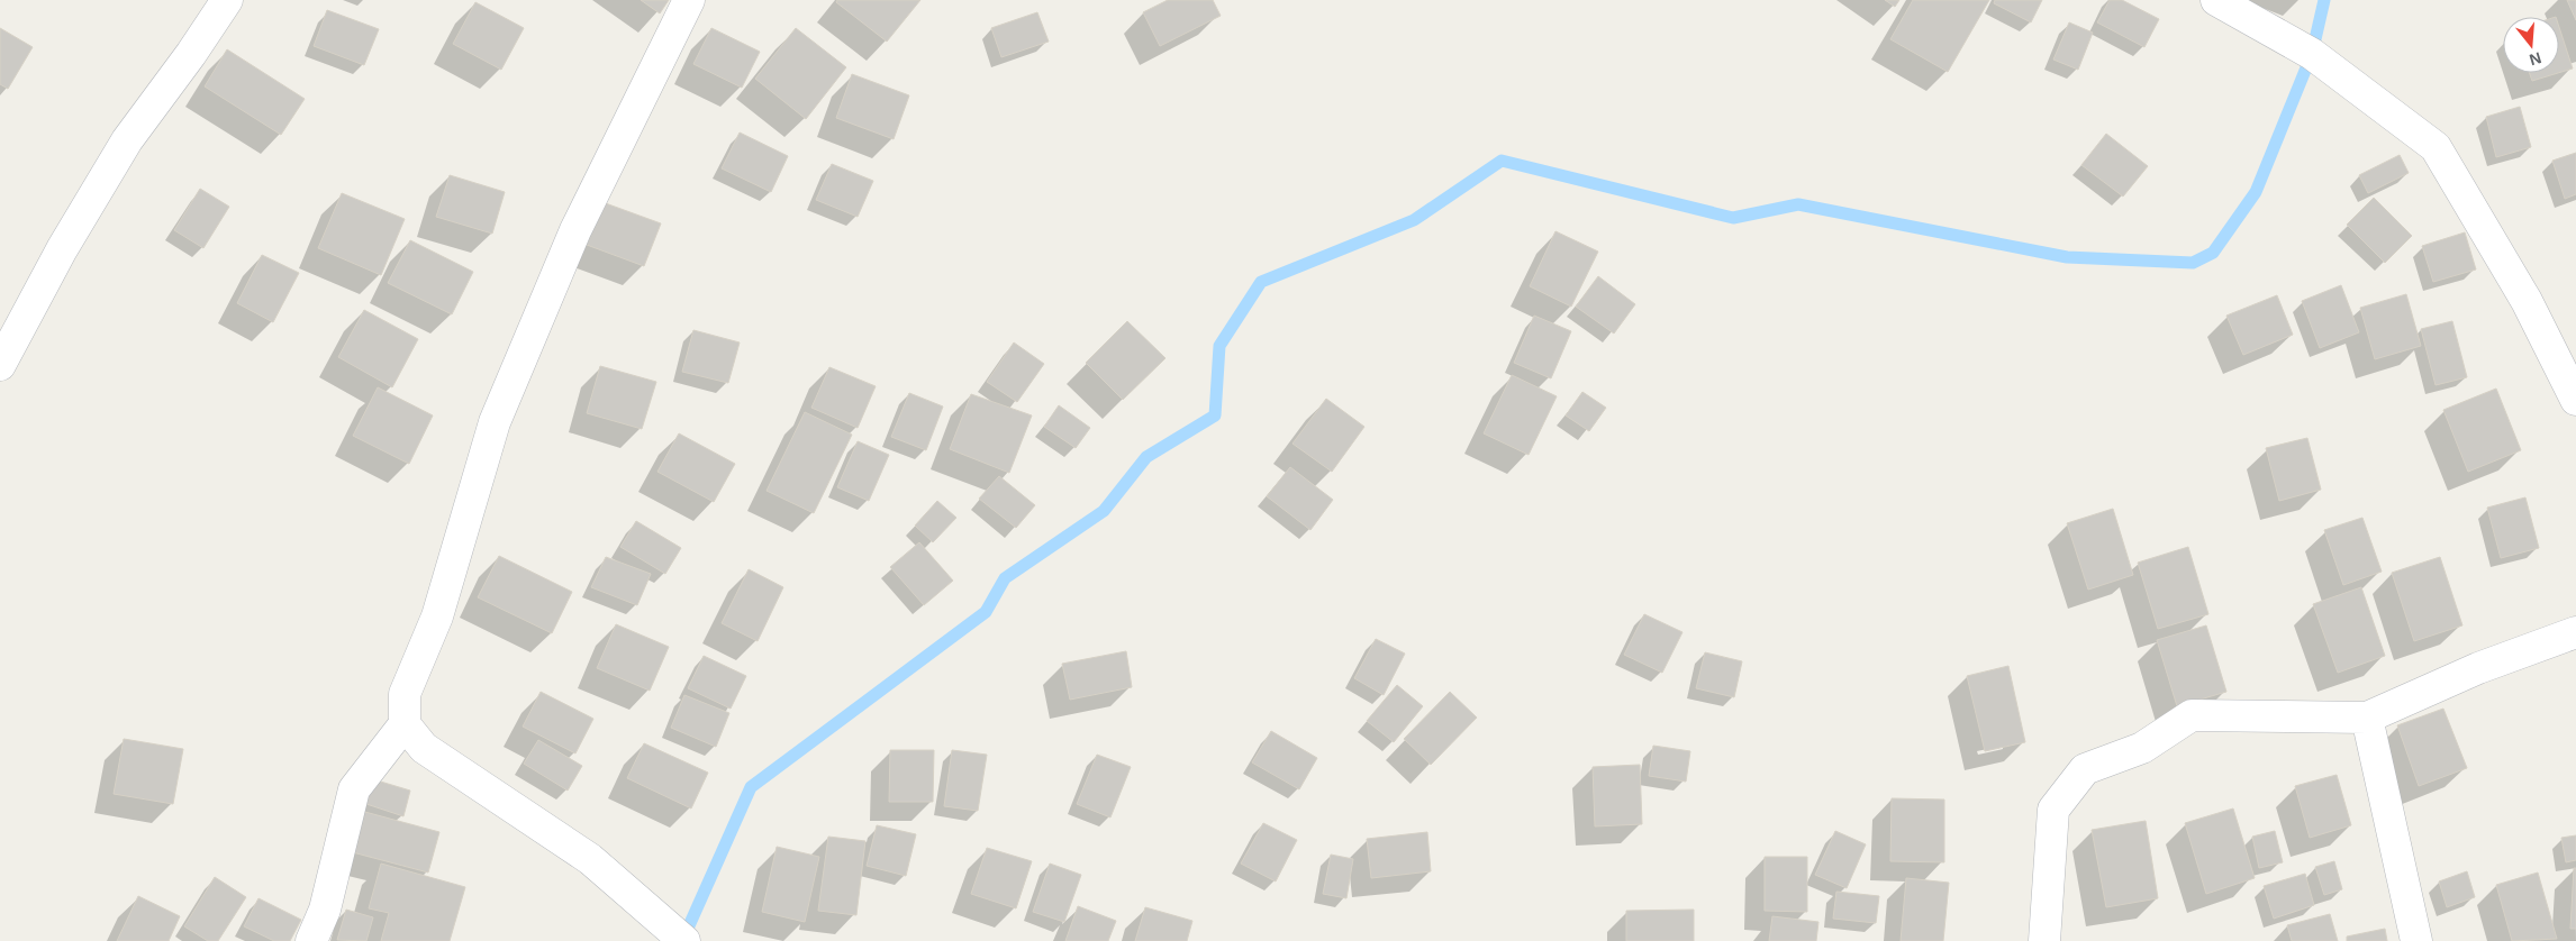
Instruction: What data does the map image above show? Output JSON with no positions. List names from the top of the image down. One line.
{"north":"bottom"}
